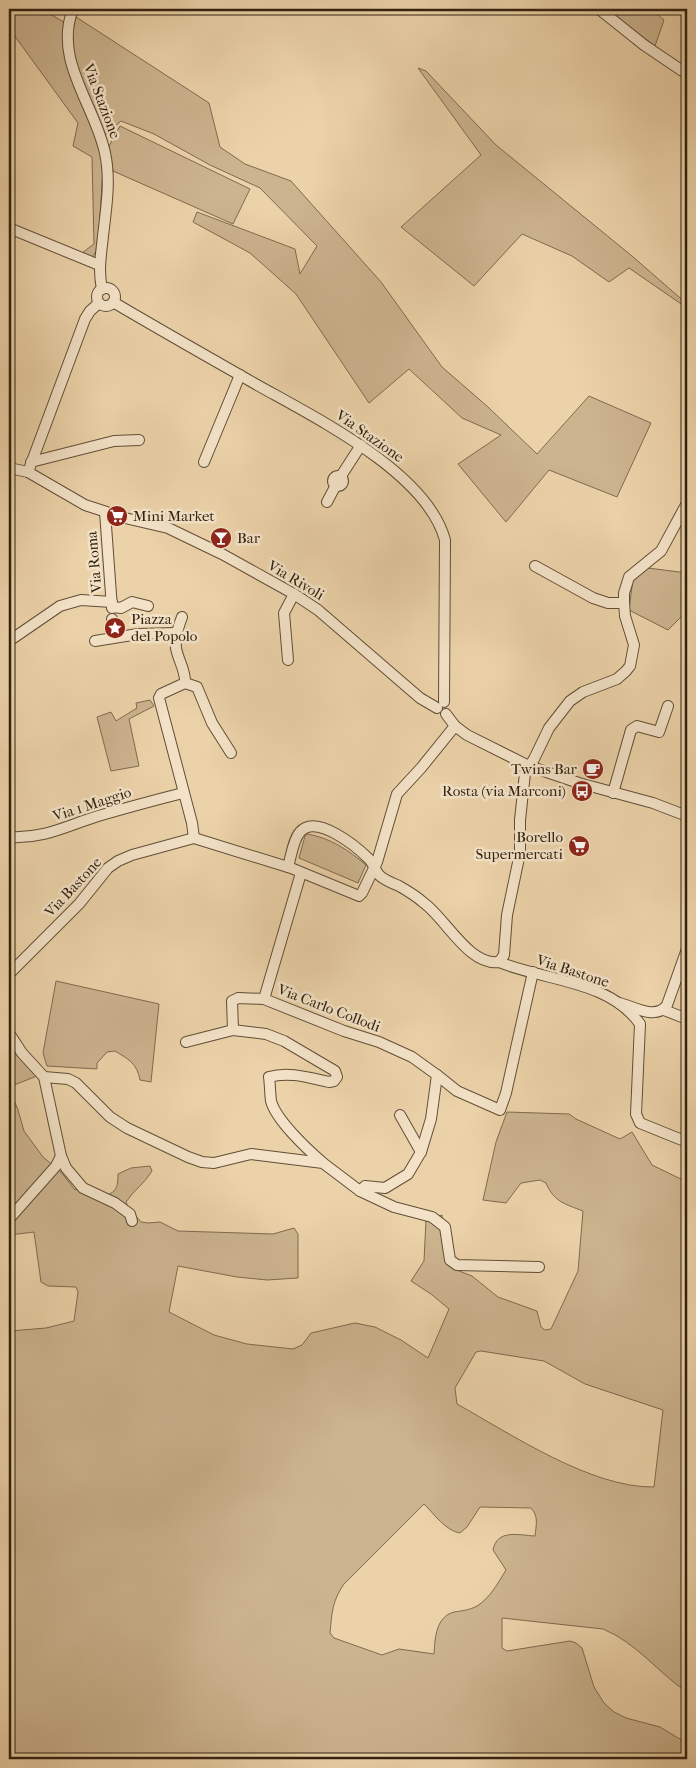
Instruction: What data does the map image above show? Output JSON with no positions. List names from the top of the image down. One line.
{"streets":{"street":["Via Stazione","Via Roma","Via Rivoli","Via 1 Maggio","Via Bastone","Via Carlo Collodi"]},"crossings":[["Via Stazione","Via Rivoli"],["Via Roma","Via Rivoli"],["Via Bastone","Via Carlo Collodi"]],"places":{"supermarket":["Mini Market","Borello Supermercati"],"bar":["Bar"],"place":["Piazza del Popolo"],"cafe":["Twins Bar"],"bus stop":["Rosta (via Marconi)"]}}
